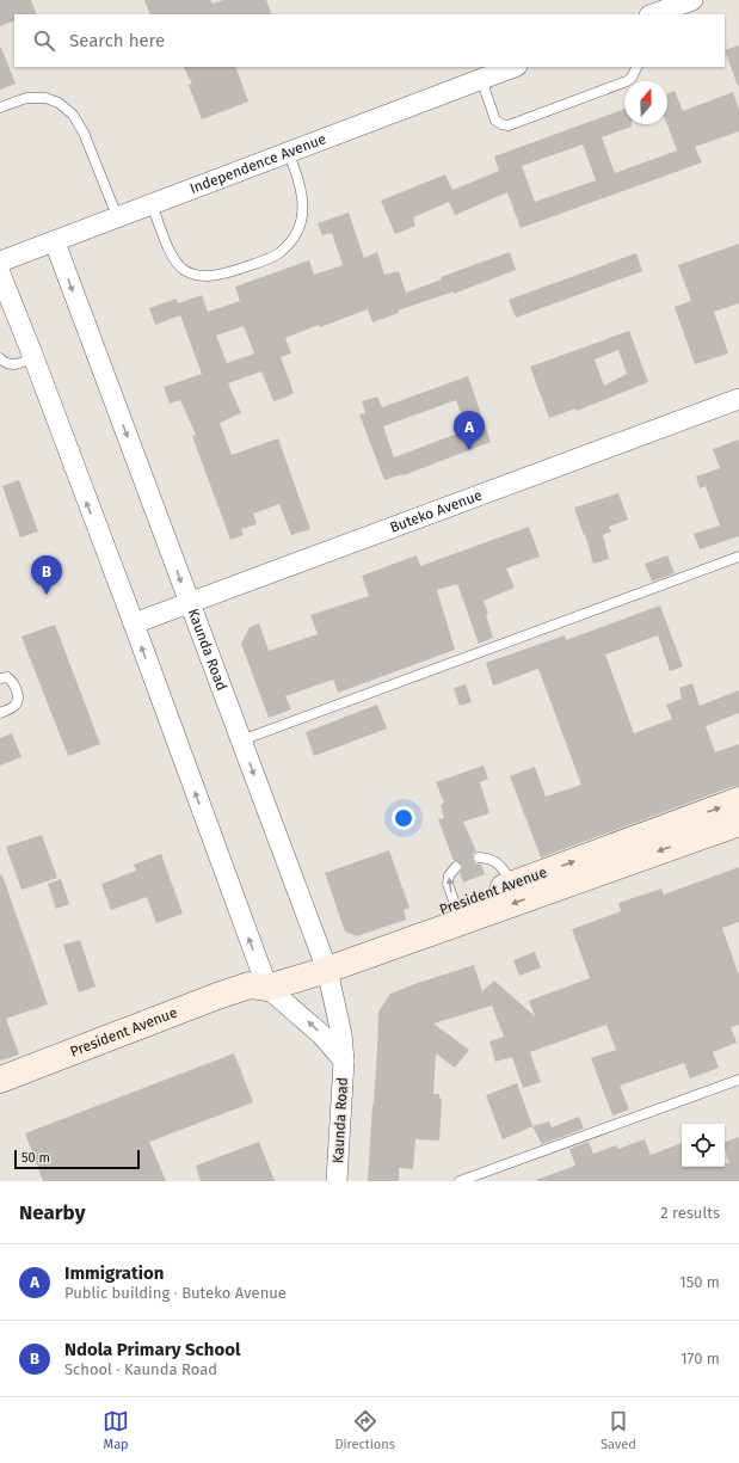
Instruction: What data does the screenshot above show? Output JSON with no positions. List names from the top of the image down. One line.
{"streets":{"main road":["President Avenue"],"street":["Independence Avenue","Buteko Avenue","Kaunda Road"]},"crossings":[["Independence Avenue","Kaunda Road"],["Buteko Avenue","Kaunda Road"],["Kaunda Road","President Avenue"]],"scale_bar":"50 m","north":"top","page":{"search":"Search here","pins":["A","B"],"scale":"50 m","heading":["Nearby","2 results"],"list":[{"mark":"A","name":"Immigration","note":"Public building · Buteko Avenue","value":"150 m"},{"mark":"B","name":"Ndola Primary School","note":"School · Kaunda Road","value":"170 m"}],"nav":["Map","Directions","Saved"]}}
